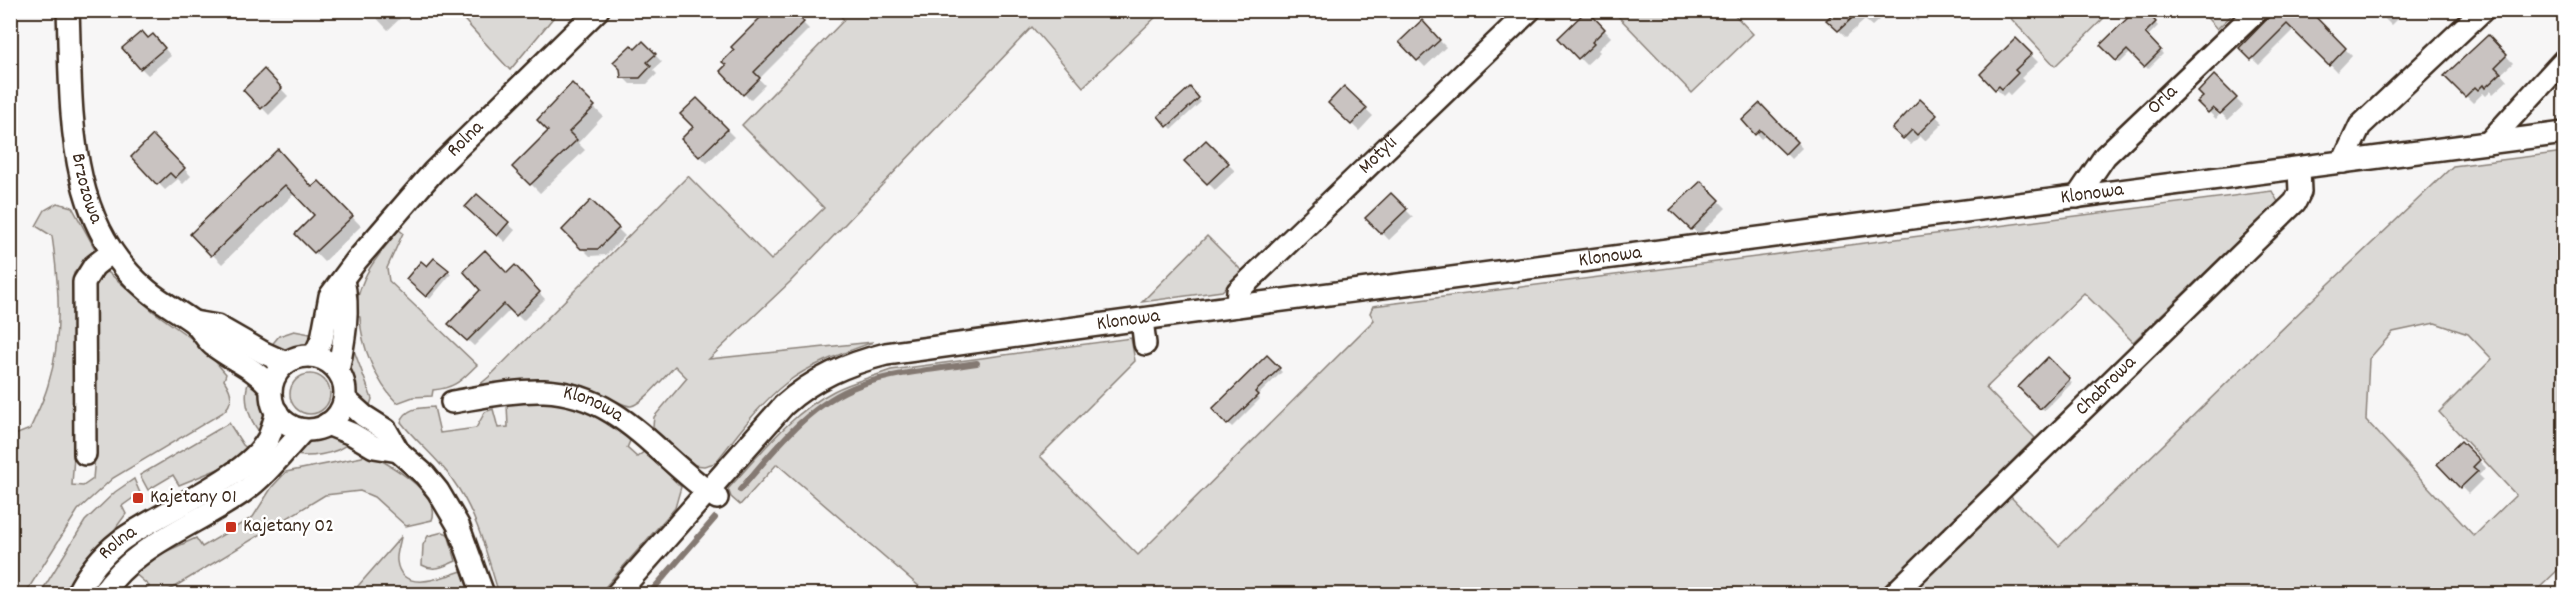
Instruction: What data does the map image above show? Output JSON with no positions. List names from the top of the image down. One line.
{"streets":{"street":["Orla","Rolna","Motyli","Brzozowa","Klonowa","Chabrowa"]},"crossings":[["Orla","Klonowa"],["Rolna","Brzozowa"],["Motyli","Klonowa"],["Klonowa","Chabrowa"]],"places":{"transit":["Kajetany 01","Kajetany 02"]}}
